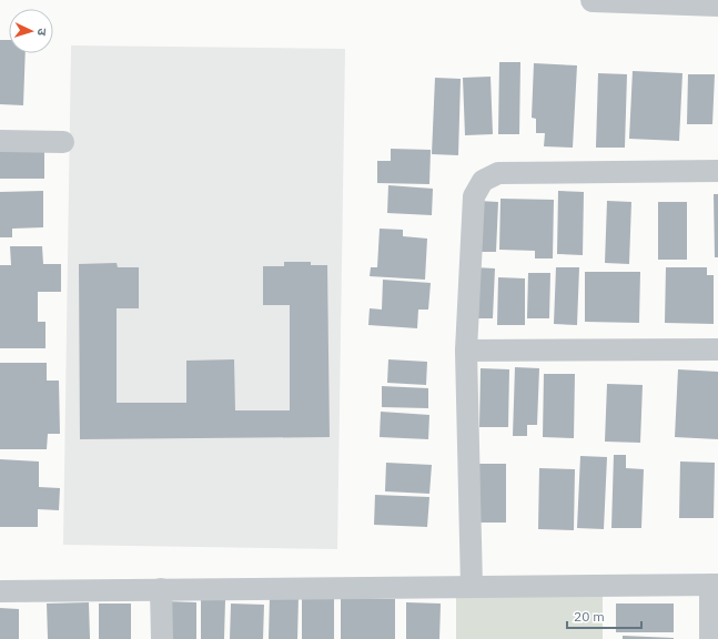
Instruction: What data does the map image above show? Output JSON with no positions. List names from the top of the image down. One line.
{"scale_bar":"20 m","north":"right"}
